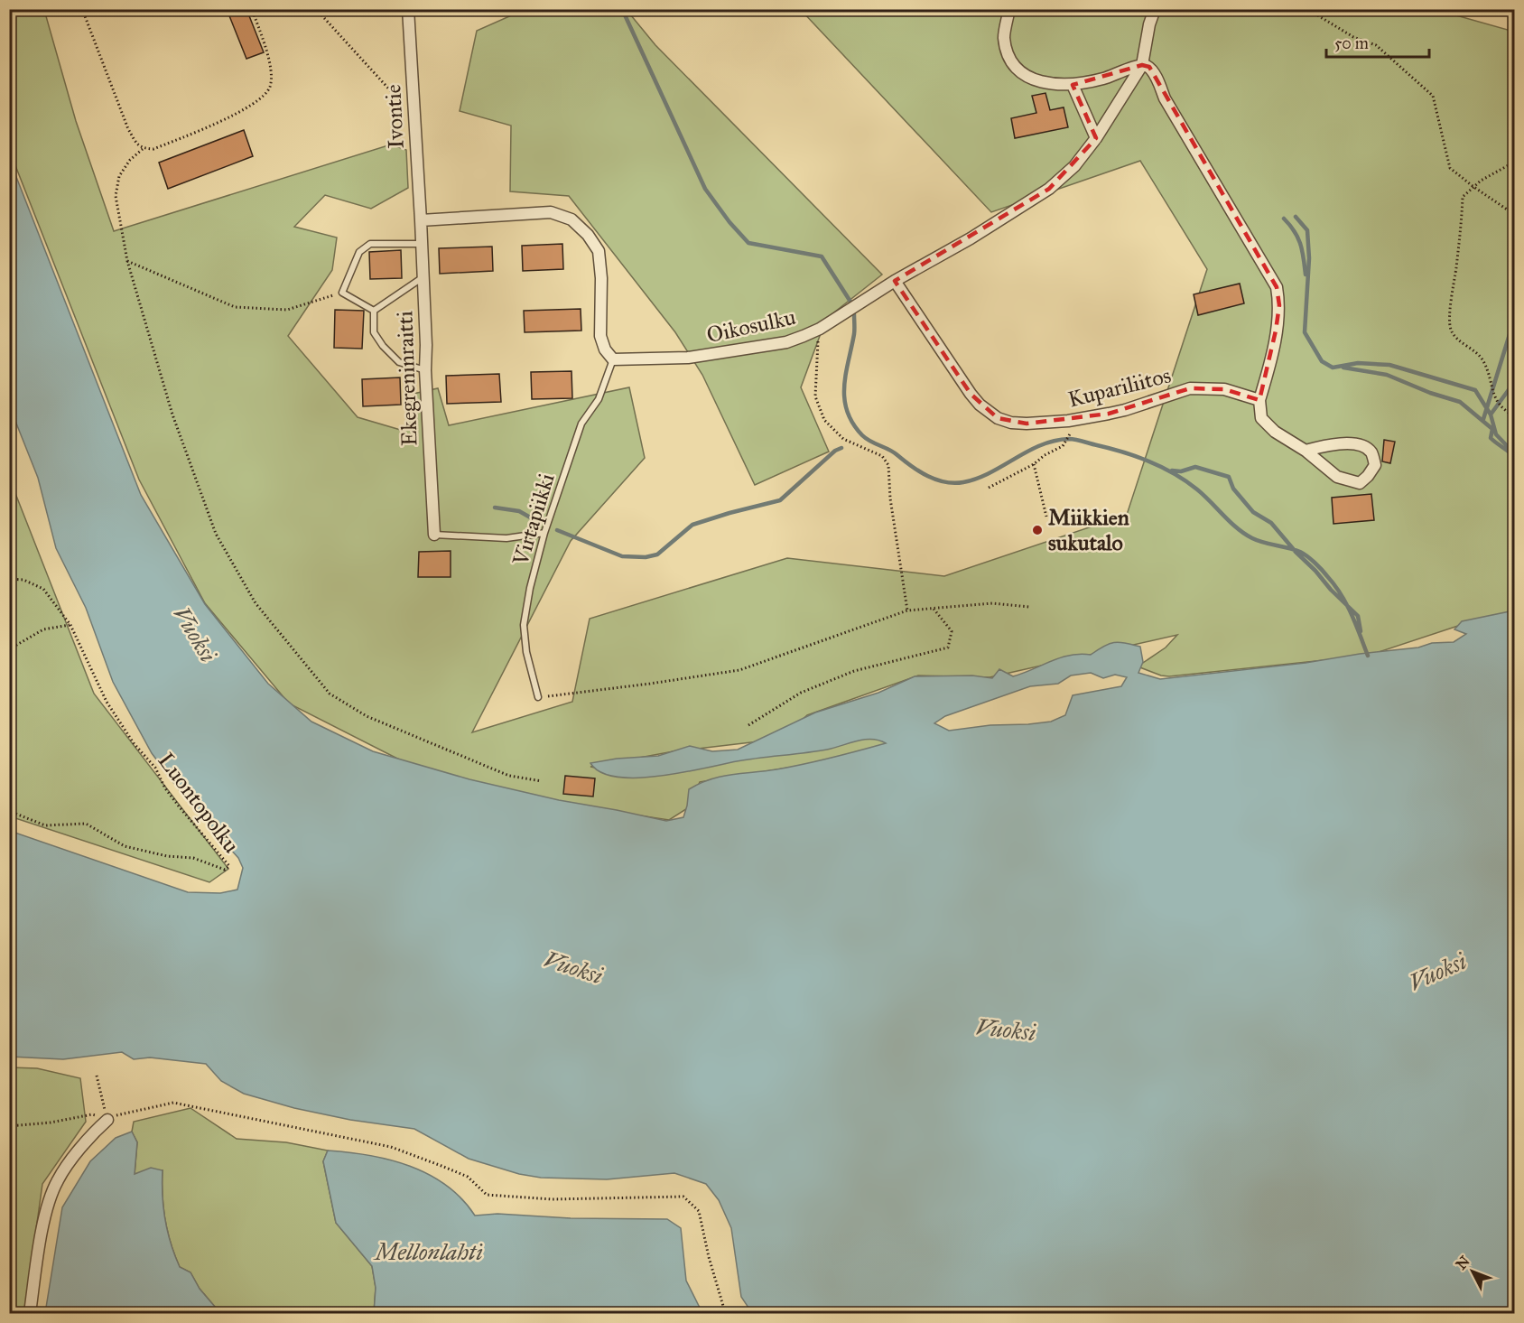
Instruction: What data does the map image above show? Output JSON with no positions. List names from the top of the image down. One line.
{"streets":{"street":["Ivontie","Oikosulku","Ekegreninraitti","Kupariliitos"],"lane":["Virtapiikki"],"path":["Luontopolku"]},"crossings":[["Ivontie","Ekegreninraitti"],["Oikosulku","Kupariliitos"],["Oikosulku","Virtapiikki"]],"water":["Vuoksi","Mellonlahti"],"places":["Miikkien sukutalo"],"scale_bar":"50 m","north":"top left"}
